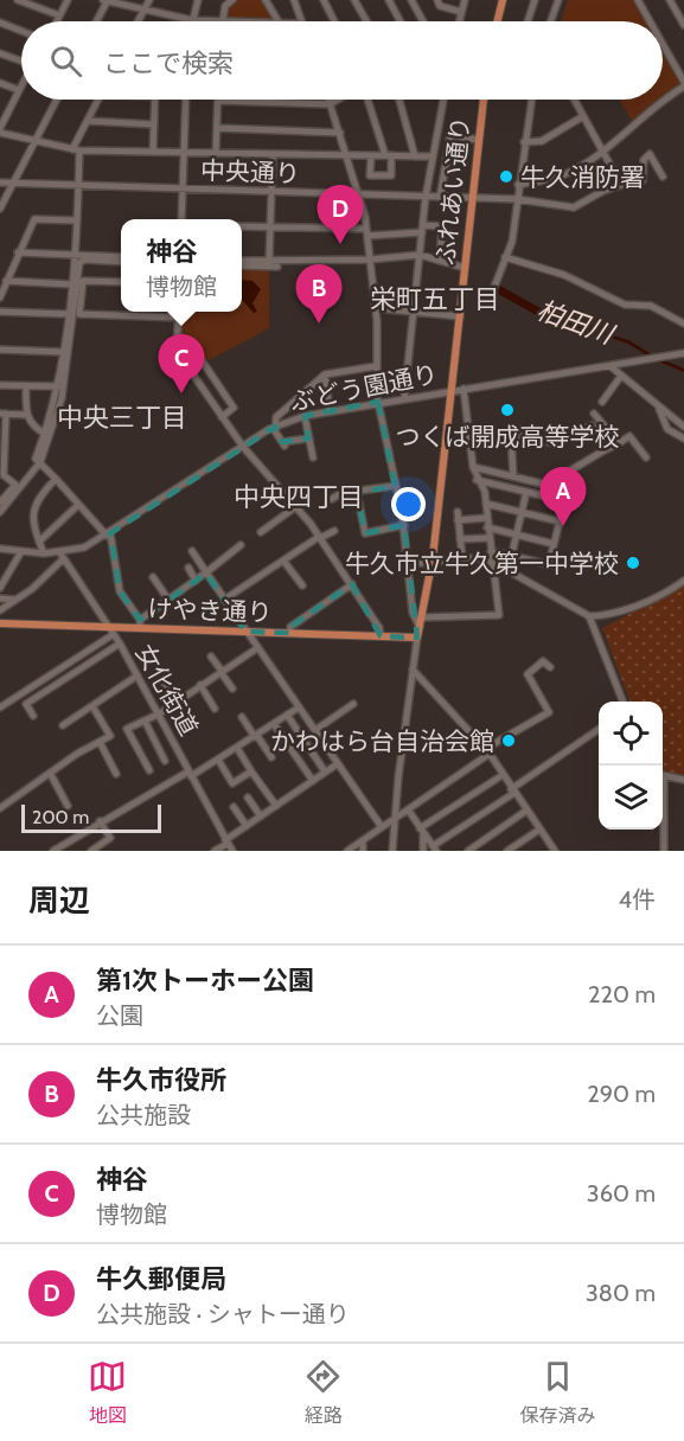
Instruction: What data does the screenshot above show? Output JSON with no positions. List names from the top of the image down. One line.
{"streets":{"main road":["ふれあい通り","けやき通り"],"street":["中央通り","ぶどう園通り","女化街道"]},"crossings":[["中央通り","ふれあい通り"],["ふれあい通り","ぶどう園通り"],["ふれあい通り","けやき通り"],["ぶどう園通り","女化街道"],["けやき通り","女化街道"]],"districts":["栄町五丁目","中央三丁目","中央四丁目"],"water":["柏田川"],"places":["牛久消防署","つくば開成高等学校","牛久市立牛久第一中学校","かわはら台自治会館"],"scale_bar":"200 m","page":{"search":"ここで検索","pins":["D","B","C","A"],"popup":["神谷","博物館"],"scale":"200 m","heading":["周辺","4件"],"list":[{"mark":"A","name":"第1次トーホー公園","note":"公園","value":"220 m"},{"mark":"B","name":"牛久市役所","note":"公共施設","value":"290 m"},{"mark":"C","name":"神谷","note":"博物館","value":"360 m"},{"mark":"D","name":"牛久郵便局","note":"公共施設 · シャトー通り","value":"380 m"}],"nav":["地図","経路","保存済み"]}}
